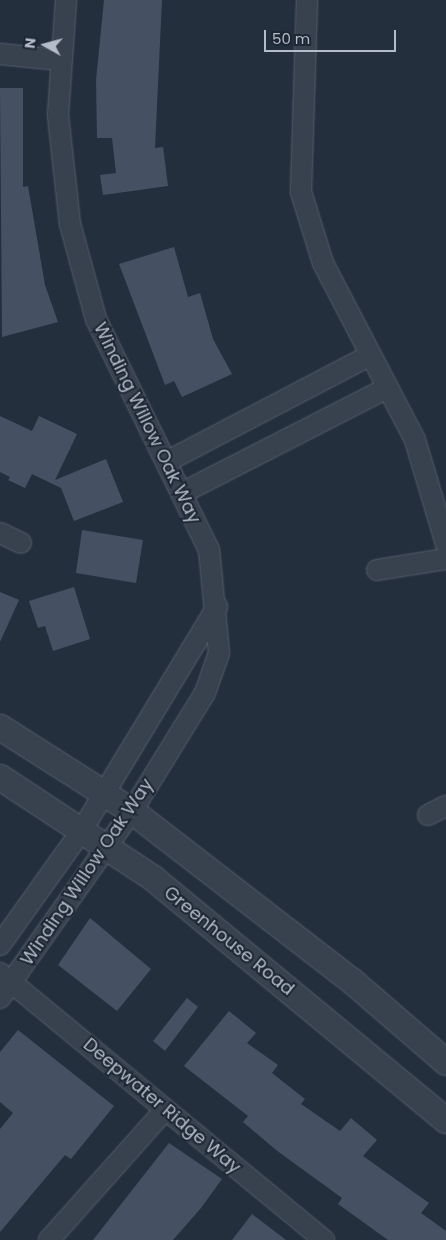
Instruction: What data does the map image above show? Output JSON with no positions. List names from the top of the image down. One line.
{"streets":{"street":["Winding Willow Oak Way","Greenhouse Road","Deepwater Ridge Way"]},"crossings":[["Winding Willow Oak Way","Greenhouse Road"],["Winding Willow Oak Way","Deepwater Ridge Way"]],"scale_bar":"50 m","north":"left"}
